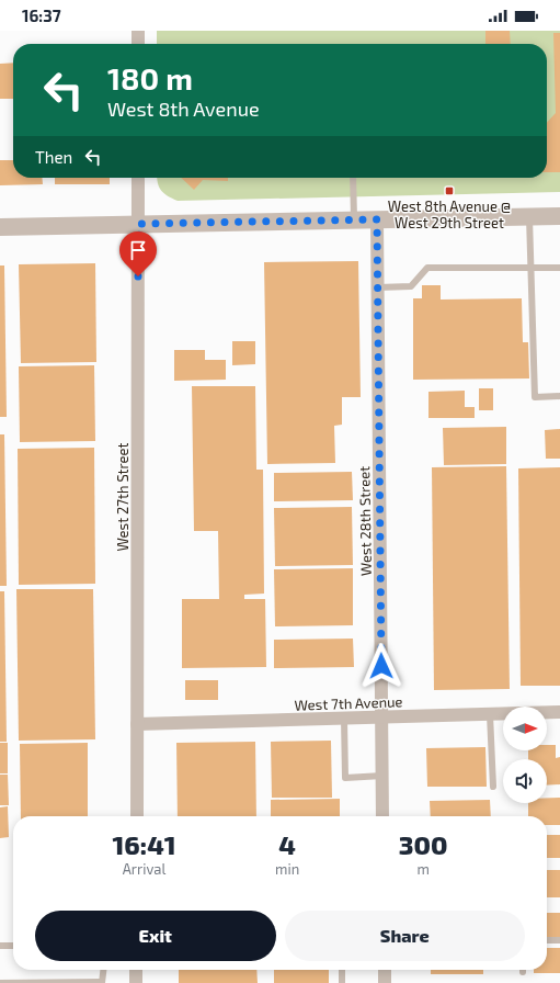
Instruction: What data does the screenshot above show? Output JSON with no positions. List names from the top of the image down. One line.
{"streets":{"street":["West 27th Street","West 28th Street","West 7th Avenue"]},"crossings":[["West 27th Street","West 7th Avenue"],["West 28th Street","West 7th Avenue"]],"places":{"transit":["West 8th Avenue @ West 29th Street"]},"north":"right","page":{"status":"16:37","turn":["180 m","West 8th Avenue"],"then":"Then","eta":["16:41","Arrival","4","min","300","m"],"buttons":["Exit","Share"]}}
